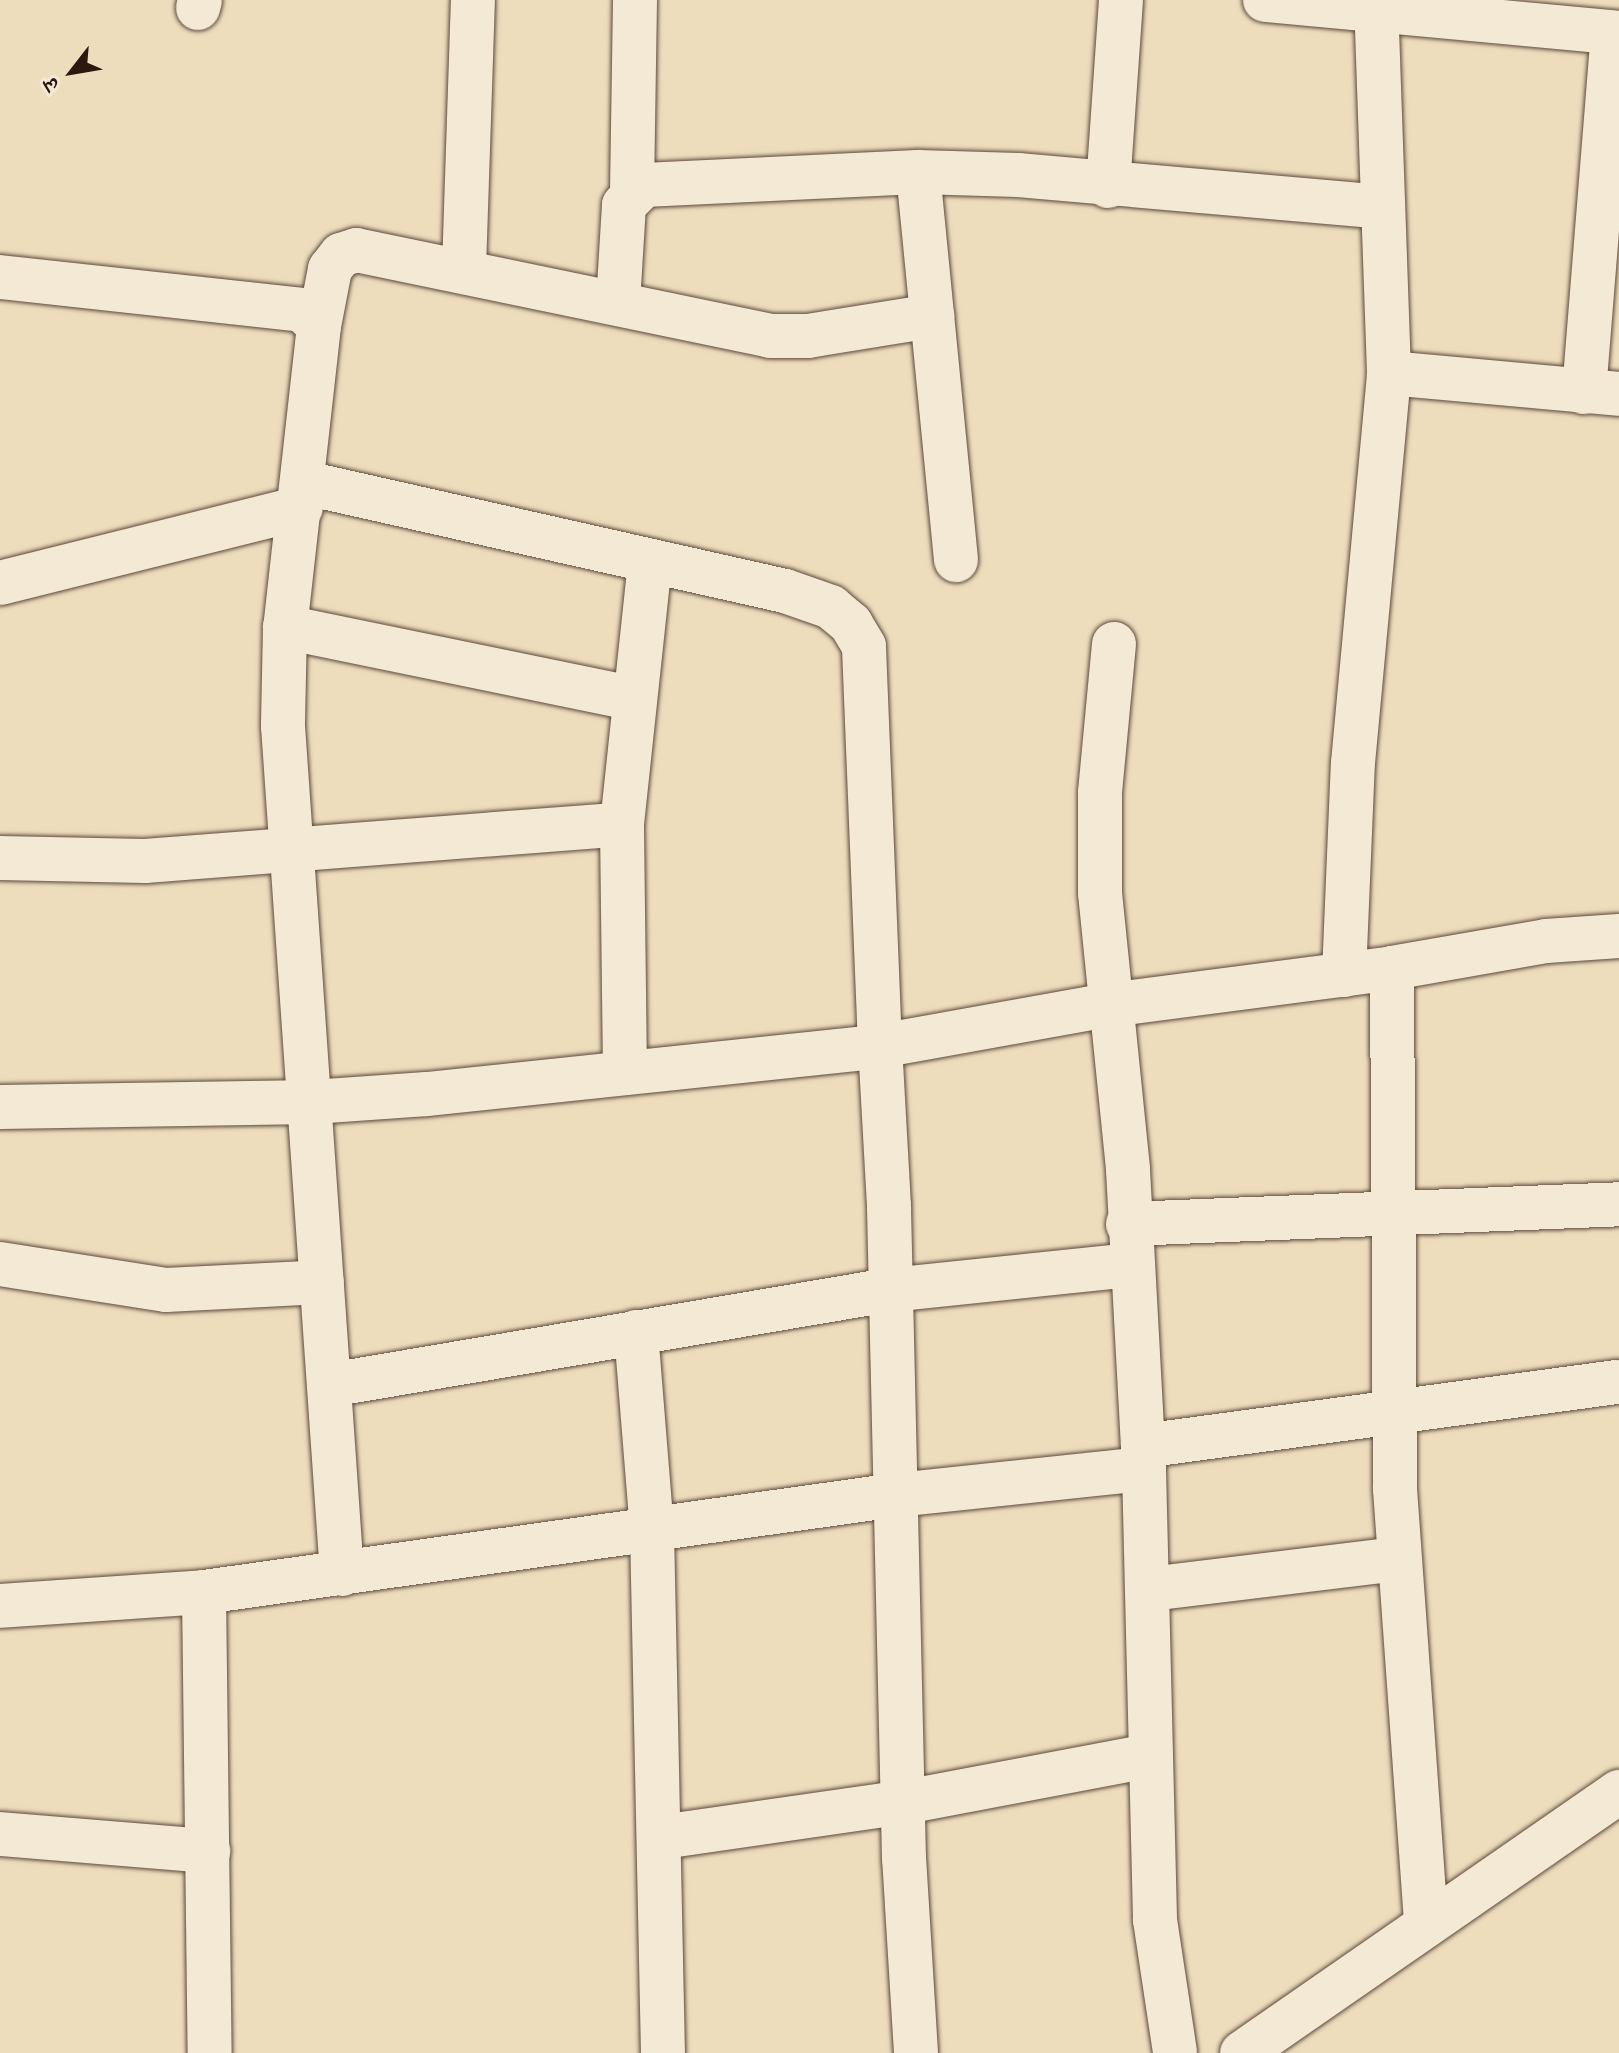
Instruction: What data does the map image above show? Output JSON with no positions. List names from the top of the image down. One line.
{"north":"bottom left"}
